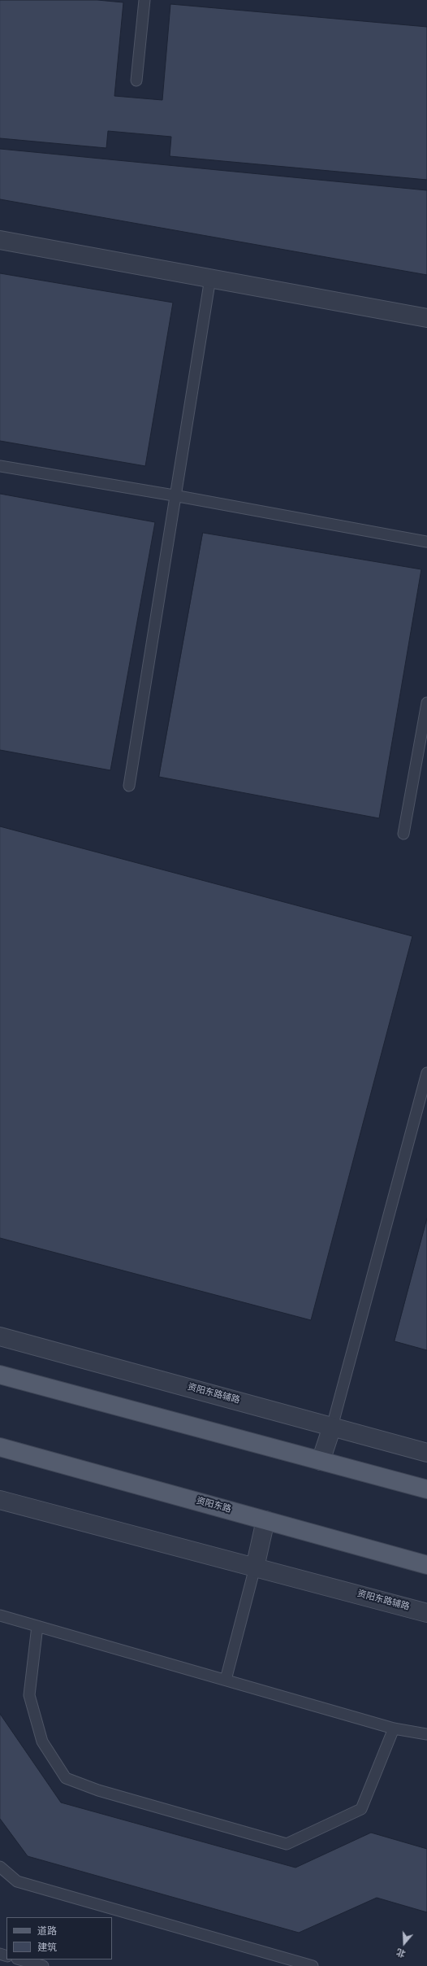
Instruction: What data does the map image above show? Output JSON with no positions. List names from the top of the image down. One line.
{"streets":{"main road":["资阳东路"],"street":["资阳东路辅路"]},"legend":["道路","建筑"],"north":"bottom"}
